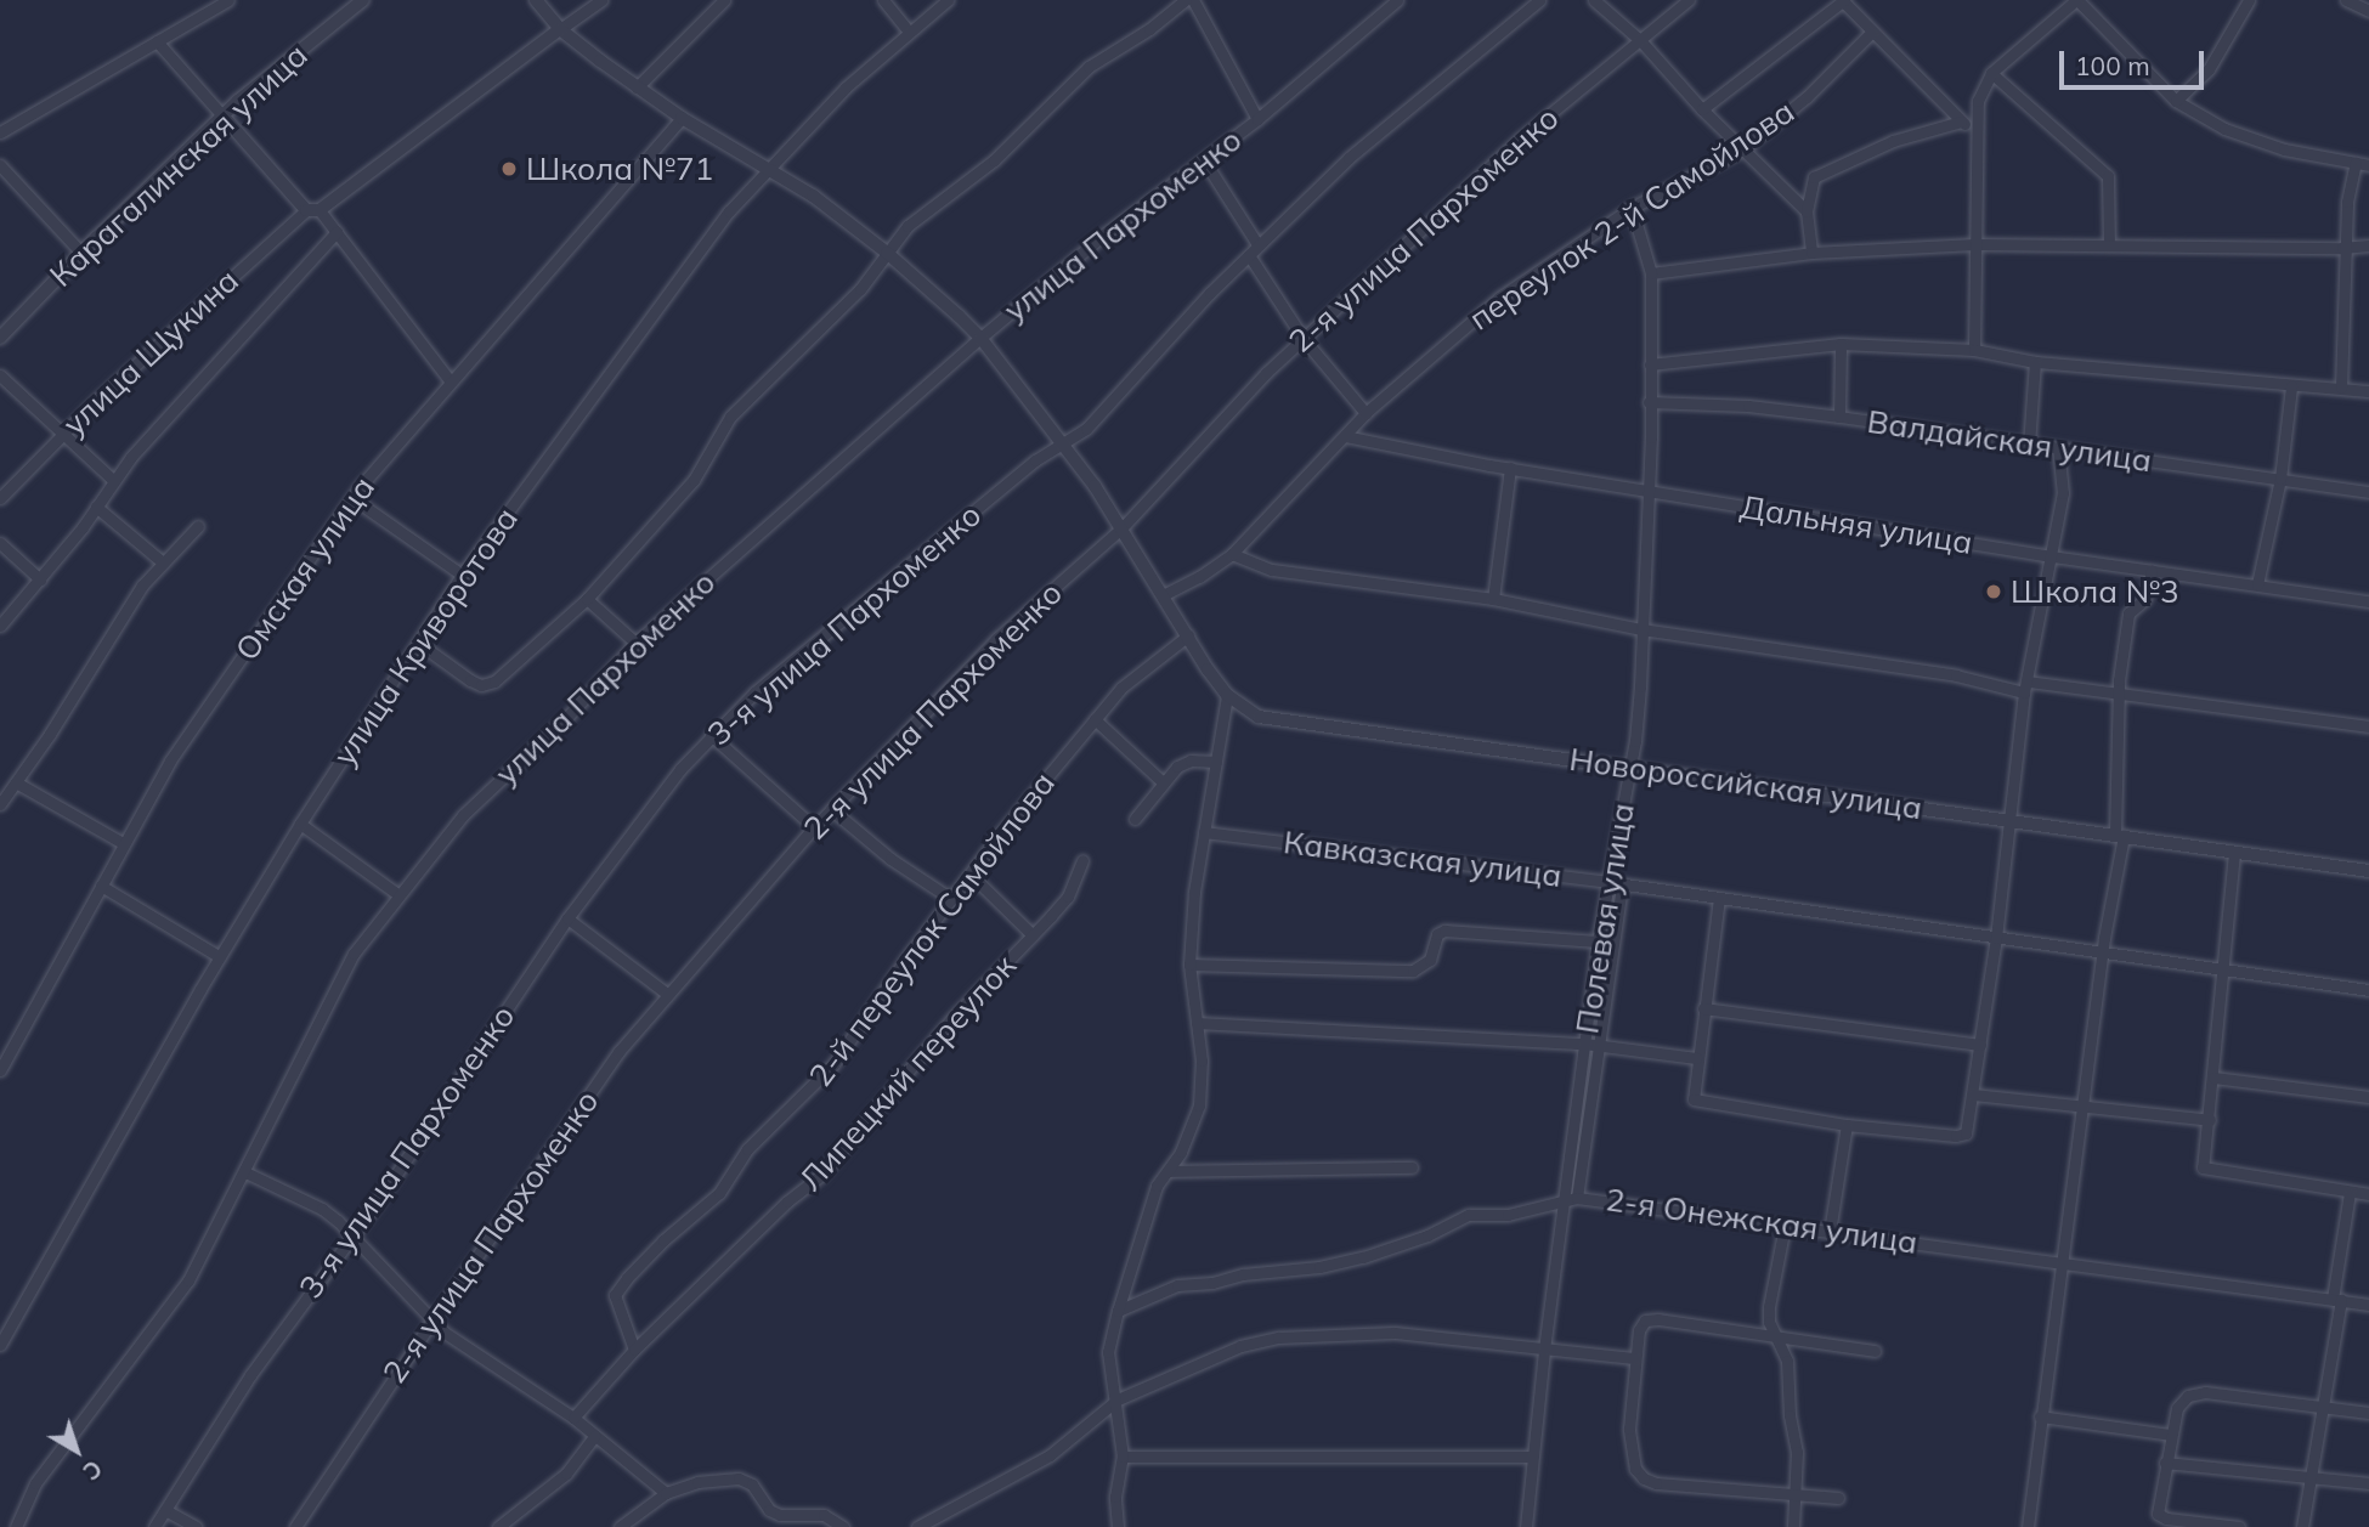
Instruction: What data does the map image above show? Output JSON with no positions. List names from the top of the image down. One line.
{"streets":{"street":["Карагалинская улица","переулок 2-й Самойлова","улица Пархоменко","2-я улица Пархоменко","улица Щукина","Валдайская улица","Дальняя улица","Омская улица","3-я улица Пархоменко","улица Криворотова","Новороссийская улица","Кавказская улица","Полевая улица","2-й переулок Самойлова","Липецкий переулок","2-я Онежская улица"]},"crossings":[["переулок 2-й Самойлова","Дальняя улица"],["переулок 2-й Самойлова","Новороссийская улица"],["переулок 2-й Самойлова","Полевая улица"],["улица Пархоменко","Новороссийская улица"],["2-я улица Пархоменко","Новороссийская улица"],["улица Щукина","Новороссийская улица"],["Валдайская улица","Полевая улица"],["Дальняя улица","Полевая улица"],["Омская улица","Новороссийская улица"],["3-я улица Пархоменко","Новороссийская улица"],["улица Криворотова","Новороссийская улица"],["Новороссийская улица","Полевая улица"],["Новороссийская улица","2-й переулок Самойлова"],["Кавказская улица","Полевая улица"],["Полевая улица","2-я Онежская улица"],["2-й переулок Самойлова","Липецкий переулок"]],"places":["Школа №71","Школа №3"],"scale_bar":"100 m","north":"bottom right"}
